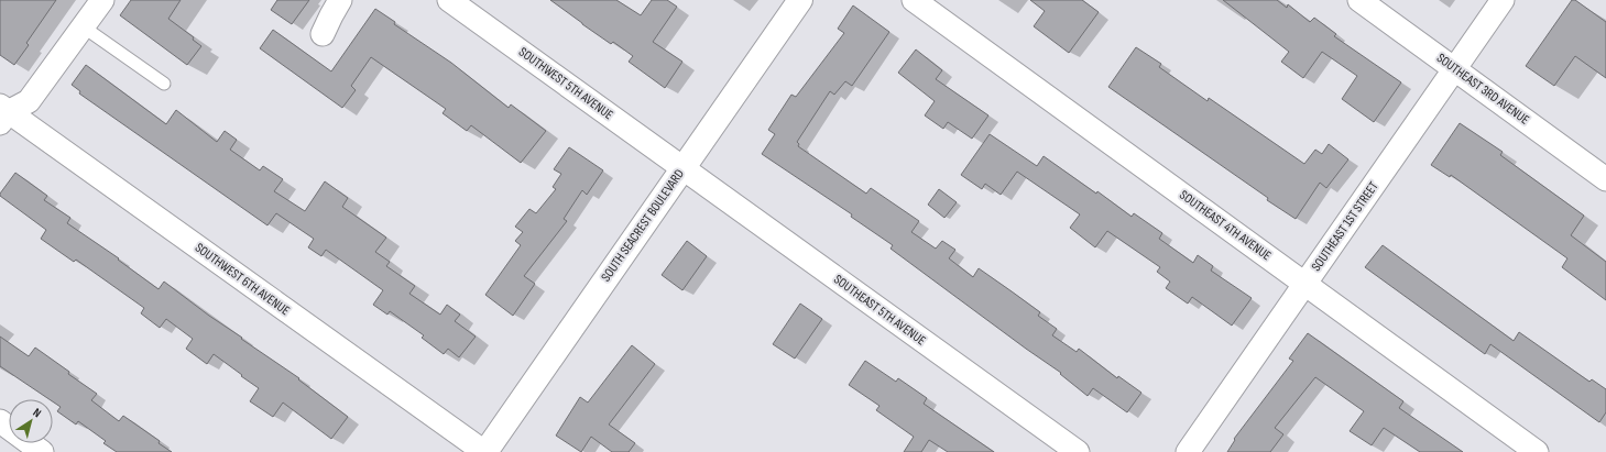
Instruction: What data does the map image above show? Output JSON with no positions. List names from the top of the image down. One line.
{"streets":{"street":["SOUTHWEST 5TH AVENUE","SOUTHEAST 3RD AVENUE","SOUTH SEACREST BOULEVARD","SOUTHEAST 4TH AVENUE","SOUTHEAST 1ST STREET","SOUTHWEST 6TH AVENUE","SOUTHEAST 5TH AVENUE"]},"crossings":[["SOUTHWEST 5TH AVENUE","SOUTH SEACREST BOULEVARD"],["SOUTHWEST 5TH AVENUE","SOUTHEAST 5TH AVENUE"],["SOUTHEAST 3RD AVENUE","SOUTHEAST 1ST STREET"],["SOUTH SEACREST BOULEVARD","SOUTHWEST 6TH AVENUE"],["SOUTH SEACREST BOULEVARD","SOUTHEAST 5TH AVENUE"],["SOUTHEAST 4TH AVENUE","SOUTHEAST 1ST STREET"]],"north":"top right"}
